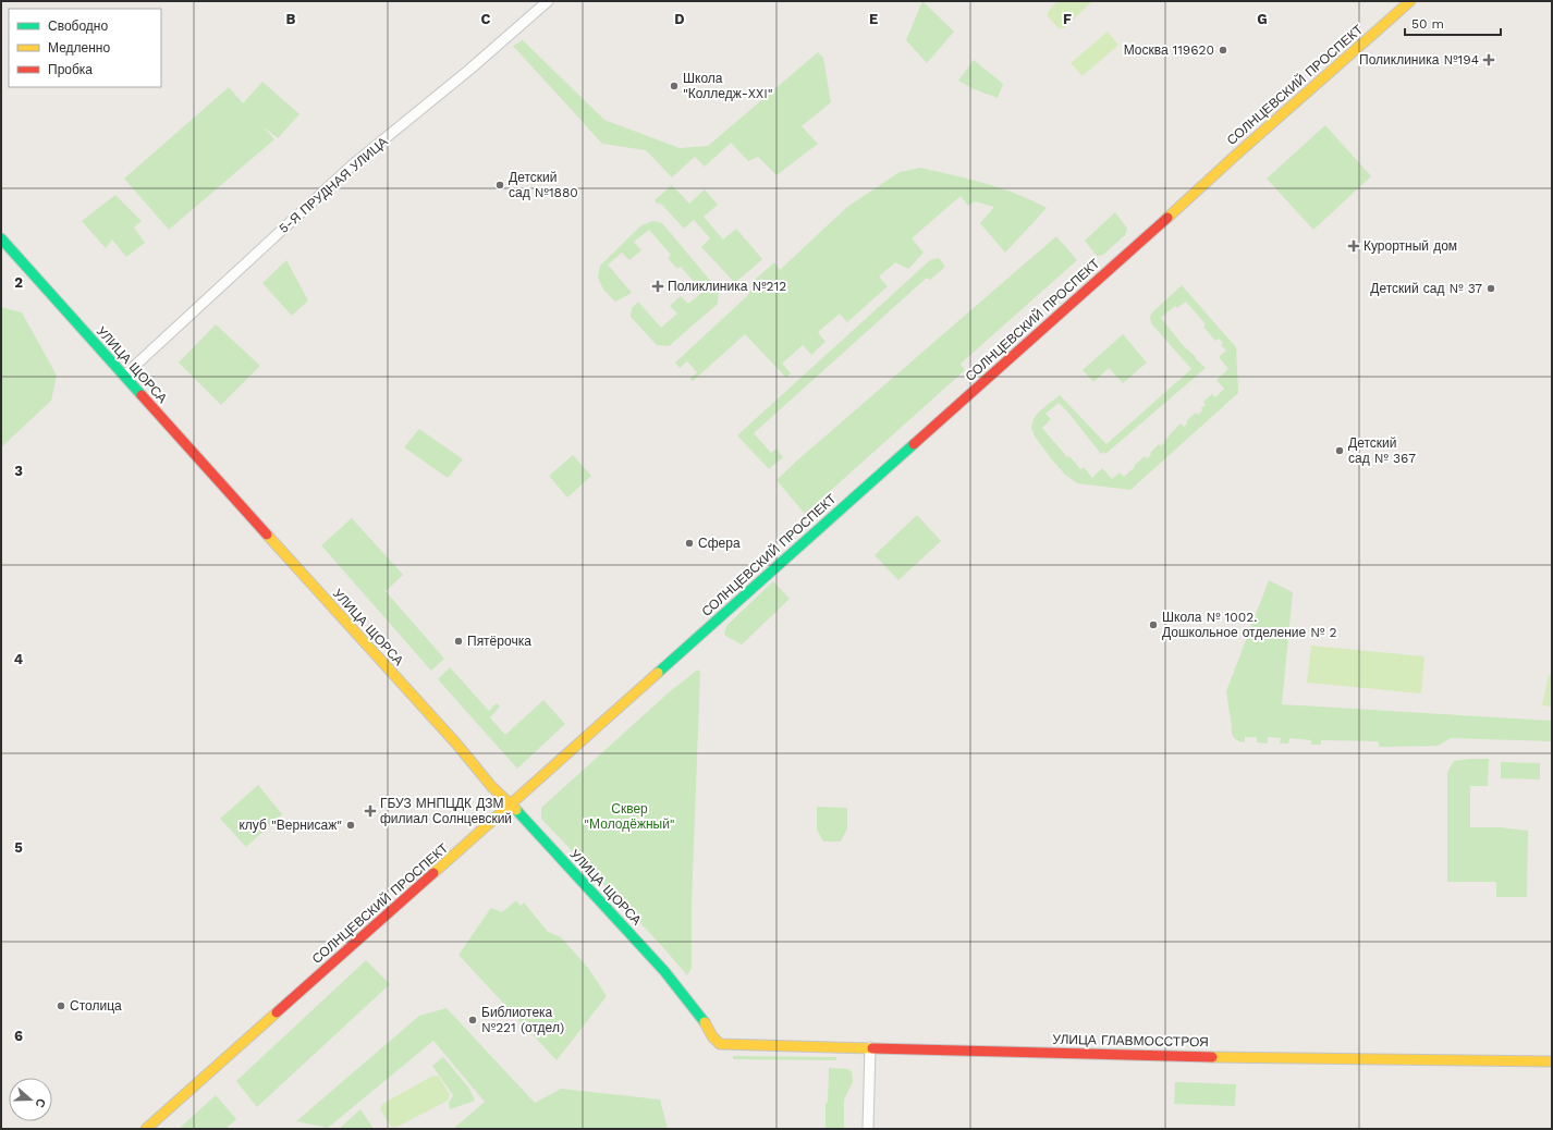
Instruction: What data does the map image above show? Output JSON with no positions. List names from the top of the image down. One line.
{"streets":{"street":["СОЛНЦЕВСКИЙ ПРОСПЕКТ","5-Я ПРУДНАЯ УЛИЦА","УЛИЦА ЩОРСА","УЛИЦА ГЛАВМОССТРОЯ"]},"crossings":[["СОЛНЦЕВСКИЙ ПРОСПЕКТ","УЛИЦА ЩОРСА"],["5-Я ПРУДНАЯ УЛИЦА","УЛИЦА ЩОРСА"],["УЛИЦА ЩОРСА","УЛИЦА ГЛАВМОССТРОЯ"]],"parks":["Сквер \"Молодёжный\""],"places":{"other":["Москва 119620","Школа \"Колледж-XXI\"","Детский сад №1880","Детский сад № 37","Детский сад № 367","Сфера","Школа № 1002. Дошкольное отделение № 2","Пятёрочка","клуб \"Вернисаж\"","Столица","Библиотека №221 (отдел)"],"health":["Поликлиника №194","Курортный дом","Поликлиника №212","ГБУЗ МНПЦДК ДЗМ филиал Солнцевский"]},"legend":["Свободно","Медленно","Пробка"],"scale_bar":"50 m","north":"right","grid":{"columns":["B","C","D","E","F","G"],"rows":["2","3","4","5","6"]}}
